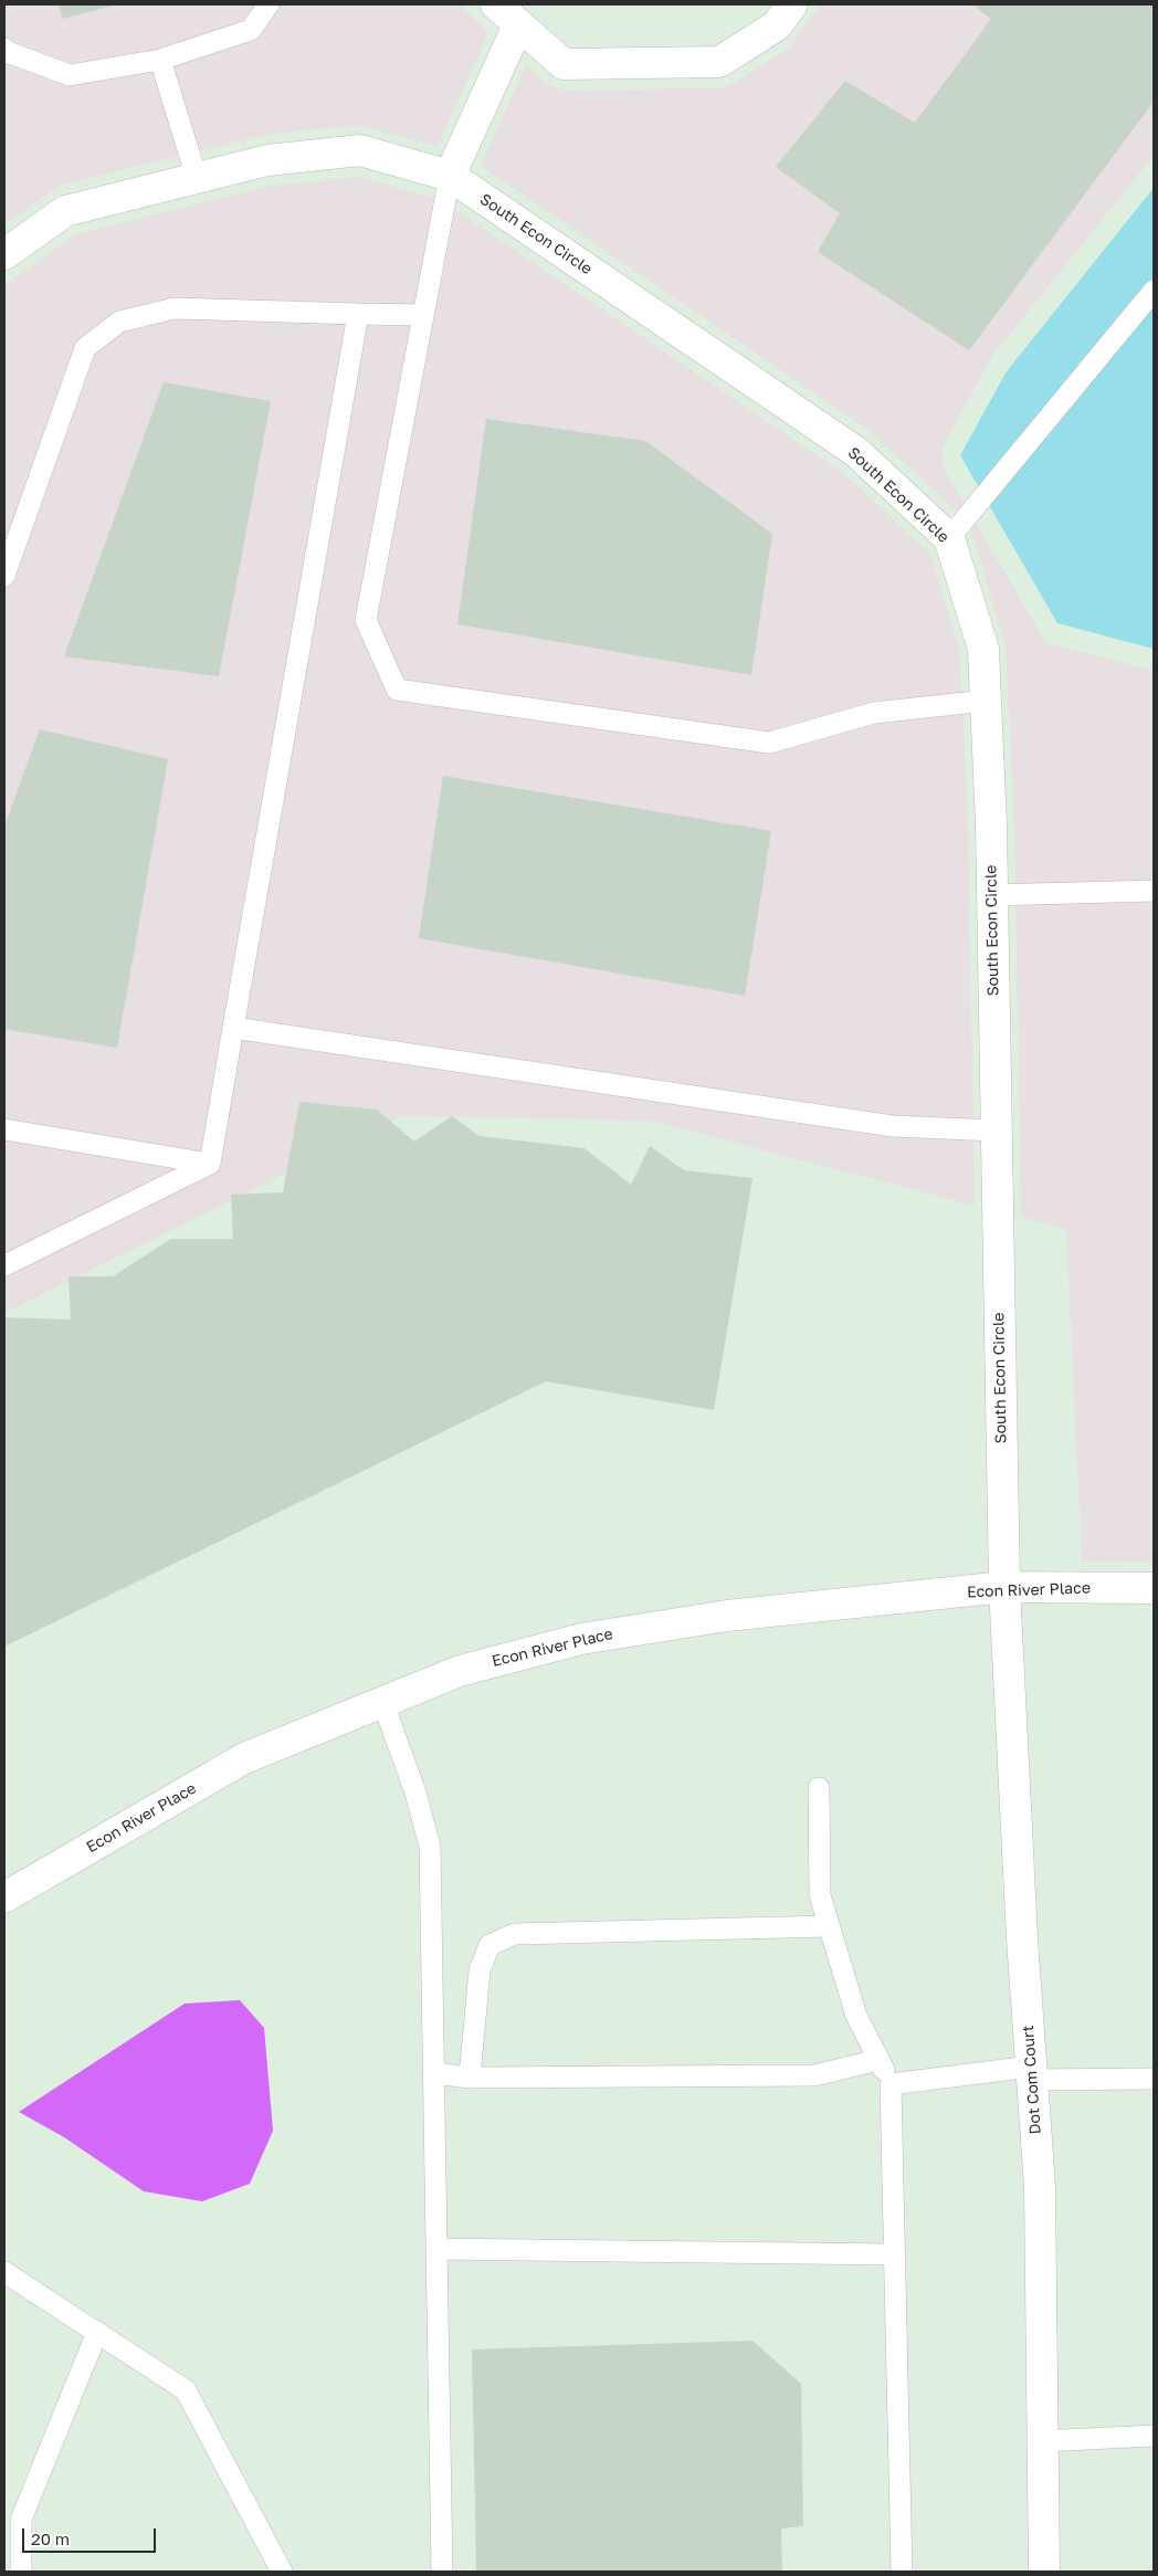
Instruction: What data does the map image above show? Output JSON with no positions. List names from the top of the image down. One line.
{"streets":{"street":["South Econ Circle","Econ River Place","Dot Com Court"]},"crossings":[["South Econ Circle","Econ River Place"],["South Econ Circle","Dot Com Court"],["Econ River Place","Dot Com Court"]],"scale_bar":"20 m"}
